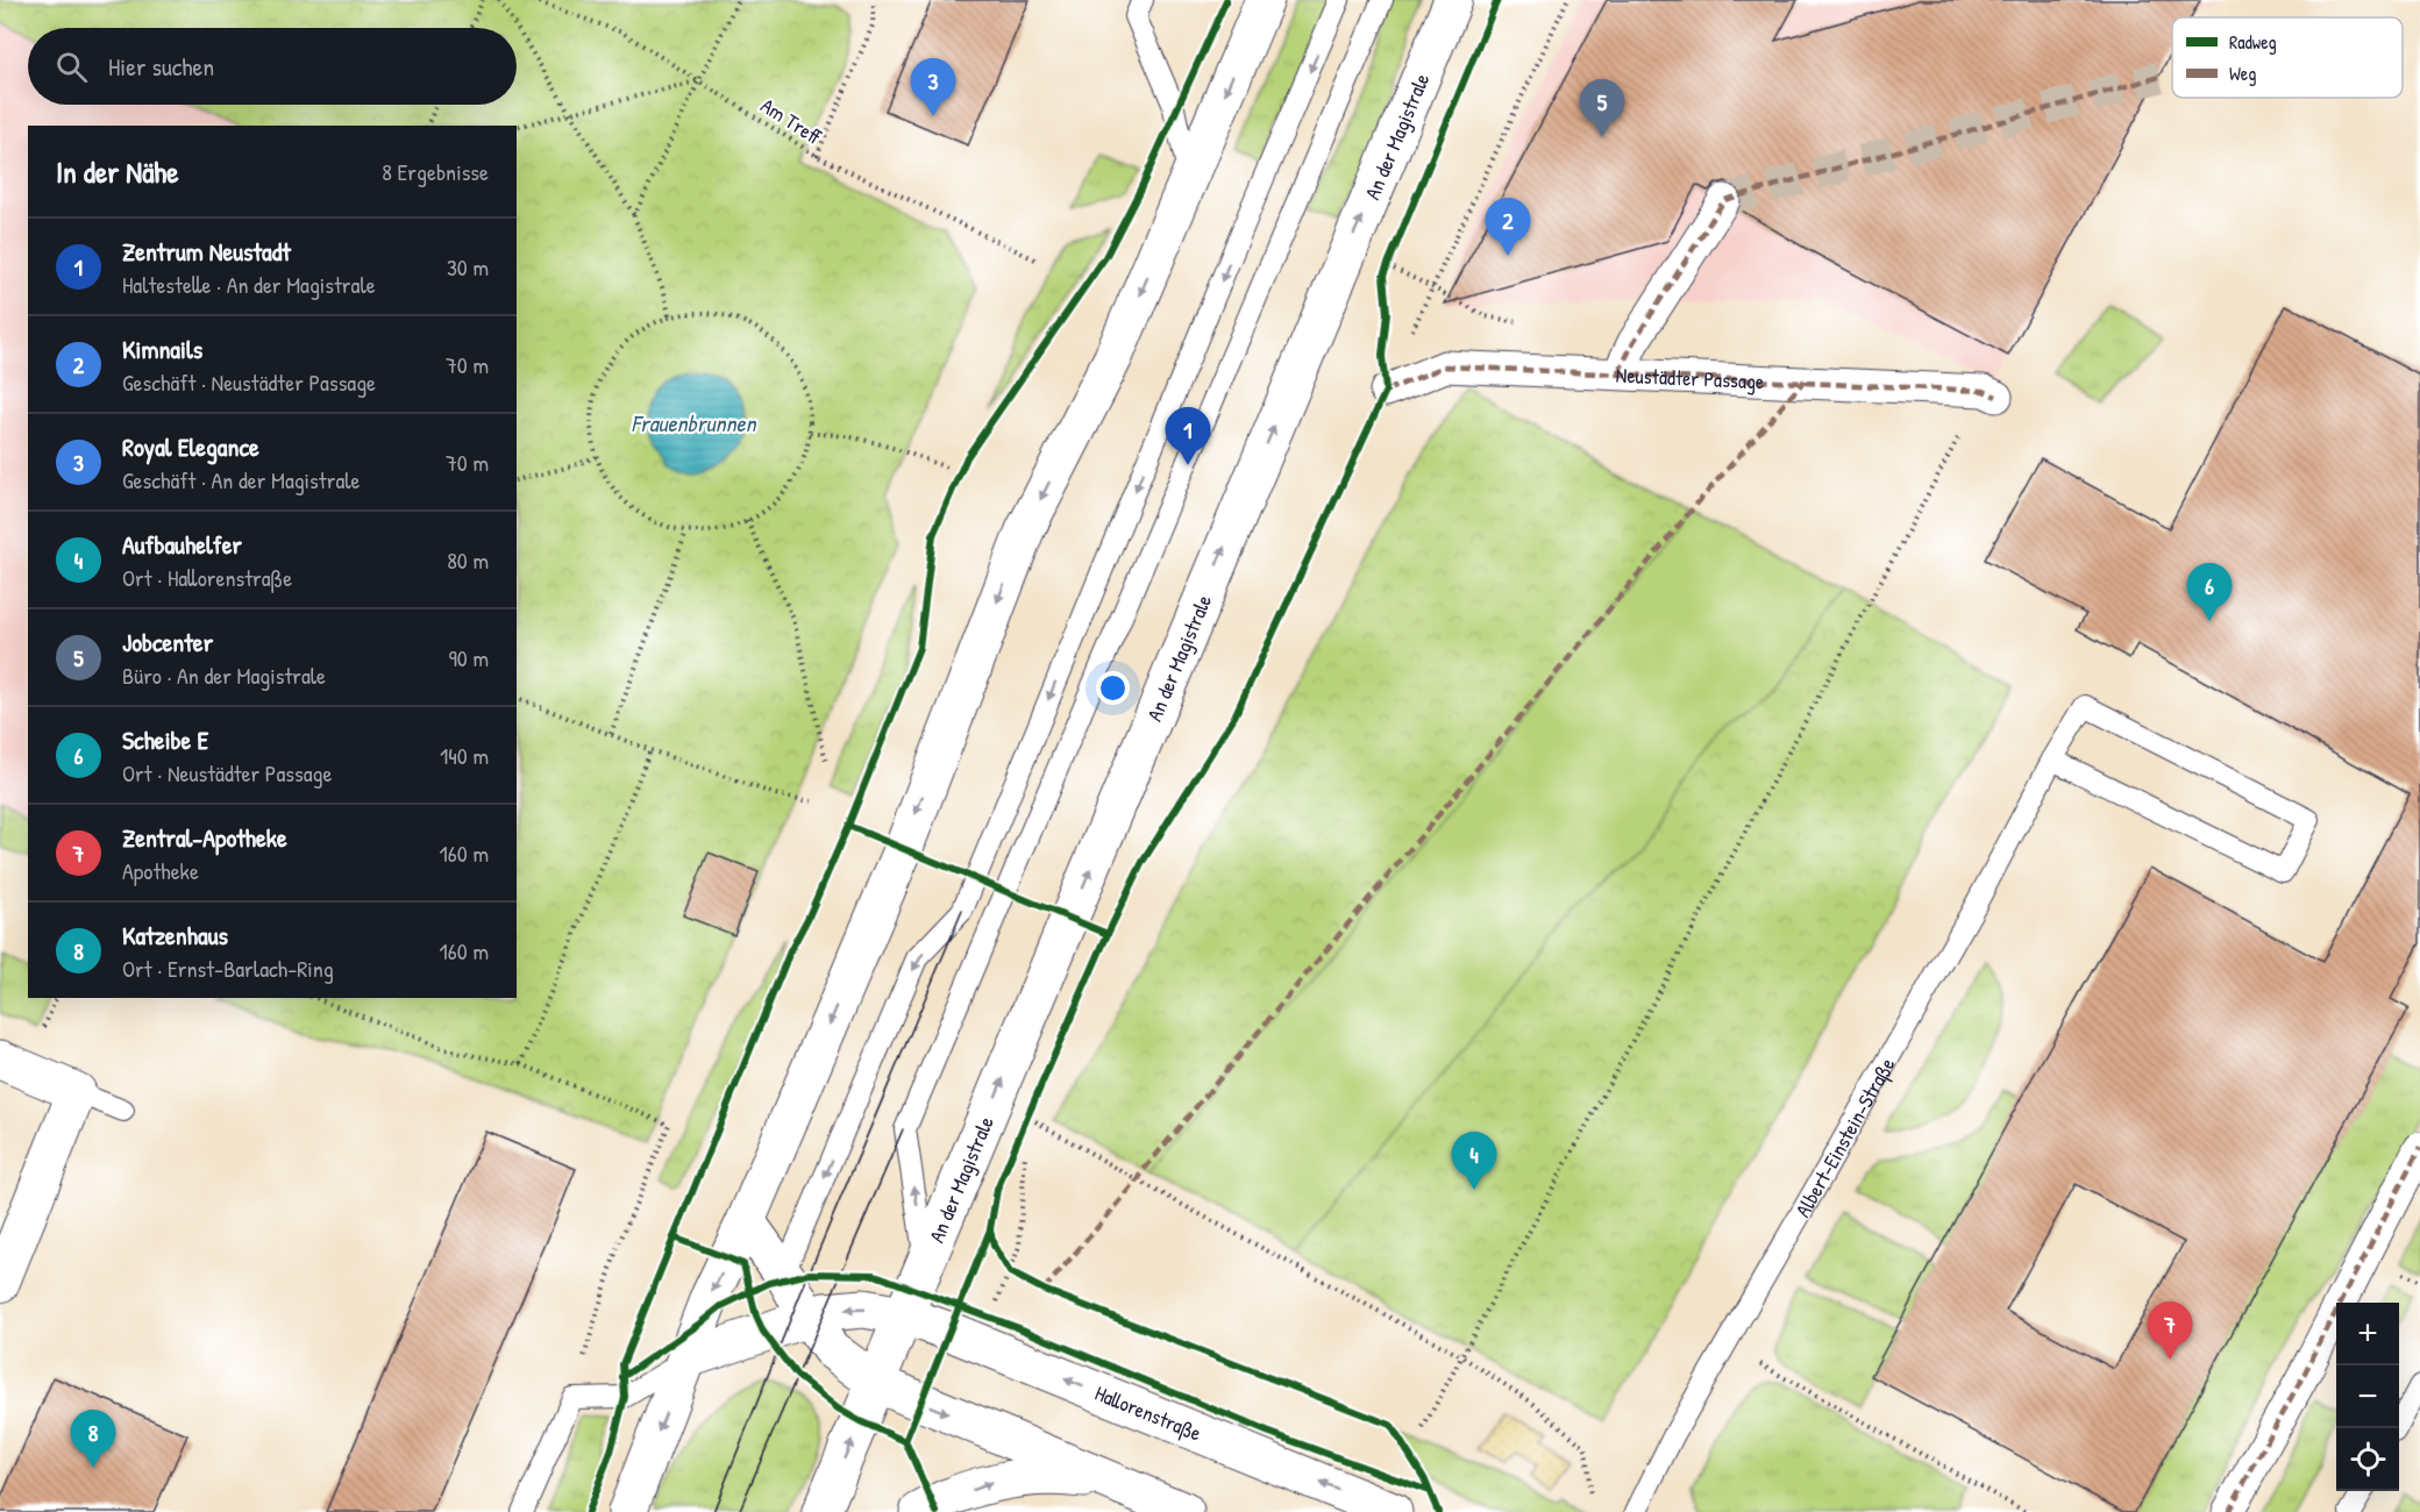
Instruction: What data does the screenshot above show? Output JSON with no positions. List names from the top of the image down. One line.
{"streets":{"main road":["An der Magistrale","Hallorenstraße"],"street":["Neustädter Passage"],"lane":["Albert-Einstein-Straße"],"path":["Am Treff"]},"crossings":[["An der Magistrale","Hallorenstraße"]],"water":["Frauenbrunnen"],"legend":["Radweg","Weg"],"page":{"search":"Hier suchen","pins":["3","5","2","1","6","4","7","8"],"heading":["In der Nähe","8 Ergebnisse"],"list":[{"mark":"1","name":"Zentrum Neustadt","note":"Haltestelle · An der Magistrale","value":"30 m"},{"mark":"2","name":"Kimnails","note":"Geschäft · Neustädter Passage","value":"70 m"},{"mark":"3","name":"Royal Elegance","note":"Geschäft · An der Magistrale","value":"70 m"},{"mark":"4","name":"Aufbauhelfer","note":"Ort · Hallorenstraße","value":"80 m"},{"mark":"5","name":"Jobcenter","note":"Büro · An der Magistrale","value":"90 m"},{"mark":"6","name":"Scheibe E","note":"Ort · Neustädter Passage","value":"140 m"},{"mark":"7","name":"Zentral-Apotheke","note":"Apotheke","value":"160 m"},{"mark":"8","name":"Katzenhaus","note":"Ort · Ernst-Barlach-Ring","value":"160 m"}],"map_buttons":["+","−"]}}
